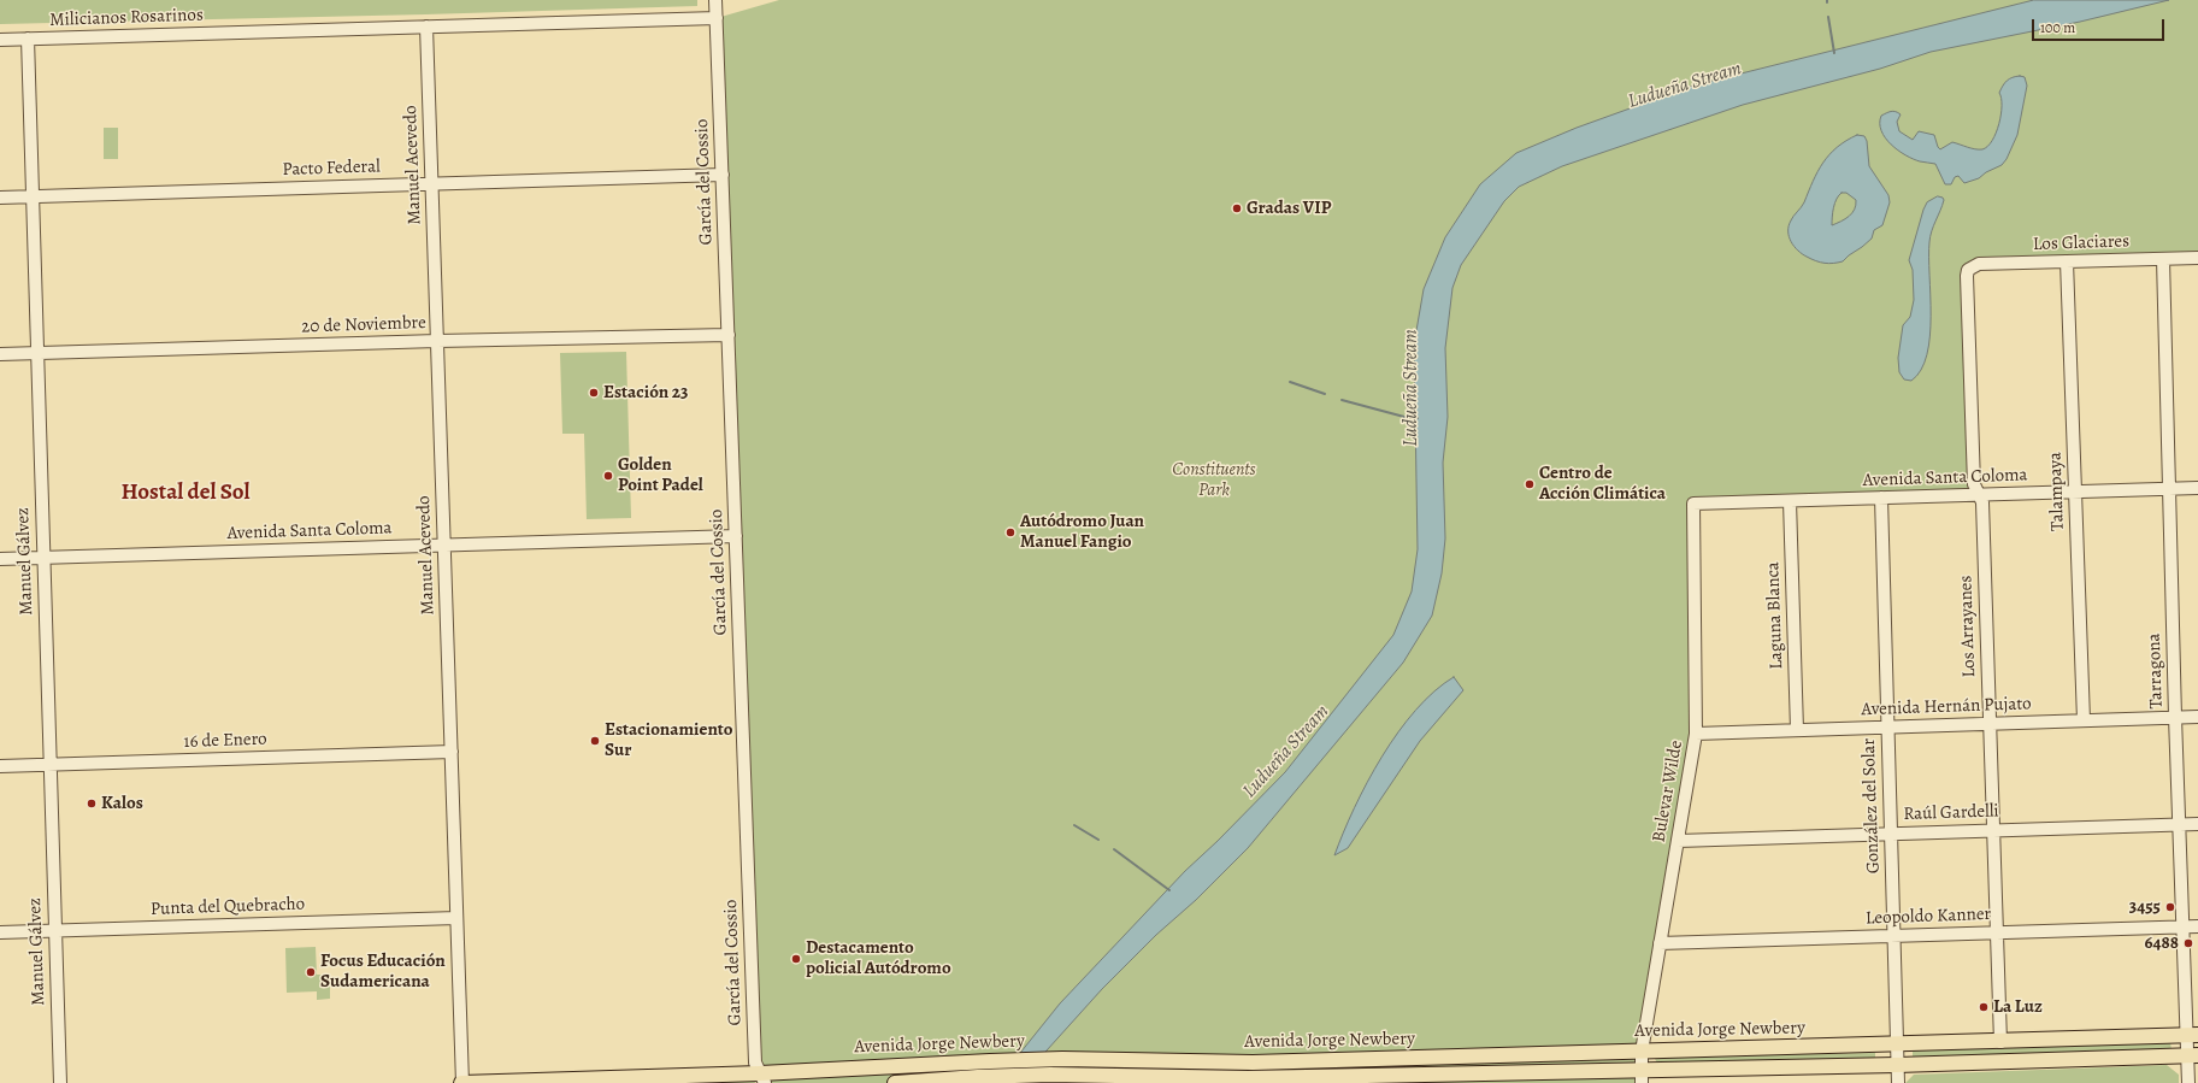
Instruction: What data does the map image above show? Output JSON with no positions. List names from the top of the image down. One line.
{"streets":{"main road":["Avenida Jorge Newbery"],"street":["Milicianos Rosarinos","Manuel Acevedo","Pacto Federal","García del Cossio","Los Glaciares","20 de Noviembre","Avenida Santa Coloma","Talampaya","Manuel Gálvez","Laguna Blanca","Los Arrayanes","Tarragona","Avenida Hernán Pujato","16 de Enero","Bulevar Wilde","González del Solar","Raúl Gardelli","Punta del Quebracho","Leopoldo Kanner"]},"crossings":[["Milicianos Rosarinos","Manuel Acevedo"],["Milicianos Rosarinos","García del Cossio"],["Milicianos Rosarinos","Manuel Gálvez"],["Manuel Acevedo","Pacto Federal"],["Manuel Acevedo","20 de Noviembre"],["Manuel Acevedo","Avenida Santa Coloma"],["Manuel Acevedo","16 de Enero"],["Manuel Acevedo","Punta del Quebracho"],["Manuel Acevedo","Avenida Jorge Newbery"],["Pacto Federal","García del Cossio"],["Pacto Federal","Manuel Gálvez"],["García del Cossio","20 de Noviembre"],["García del Cossio","Avenida Santa Coloma"],["García del Cossio","Avenida Jorge Newbery"],["Los Glaciares","Talampaya"],["Los Glaciares","Los Arrayanes"],["Los Glaciares","Tarragona"],["20 de Noviembre","Manuel Gálvez"],["Avenida Santa Coloma","Talampaya"],["Avenida Santa Coloma","Manuel Gálvez"],["Avenida Santa Coloma","Laguna Blanca"],["Avenida Santa Coloma","Los Arrayanes"],["Avenida Santa Coloma","Tarragona"],["Avenida Santa Coloma","Bulevar Wilde"],["Avenida Santa Coloma","González del Solar"],["Talampaya","Avenida Hernán Pujato"],["Manuel Gálvez","16 de Enero"],["Manuel Gálvez","Punta del Quebracho"],["Laguna Blanca","Avenida Hernán Pujato"],["Los Arrayanes","Avenida Hernán Pujato"],["Los Arrayanes","Raúl Gardelli"],["Los Arrayanes","Leopoldo Kanner"],["Los Arrayanes","Avenida Jorge Newbery"],["Tarragona","Avenida Hernán Pujato"],["Tarragona","Raúl Gardelli"],["Tarragona","Leopoldo Kanner"],["Tarragona","Avenida Jorge Newbery"],["Avenida Hernán Pujato","Bulevar Wilde"],["Avenida Hernán Pujato","González del Solar"],["Bulevar Wilde","Raúl Gardelli"],["Bulevar Wilde","Leopoldo Kanner"],["Bulevar Wilde","Avenida Jorge Newbery"],["González del Solar","Raúl Gardelli"],["González del Solar","Leopoldo Kanner"],["González del Solar","Avenida Jorge Newbery"]],"districts":["Hostal del Sol"],"water":["Ludueña Stream"],"parks":["Constituents Park"],"places":["Gradas VIP","Estación 23","Golden Point Padel","Centro de Acción Climática","Autódromo Juan Manuel Fangio","Estacionamiento Sur","Kalos","3455","6488","Destacamento policial Autódromo","Focus Educación Sudamericana","La Luz"],"scale_bar":"100 m"}
